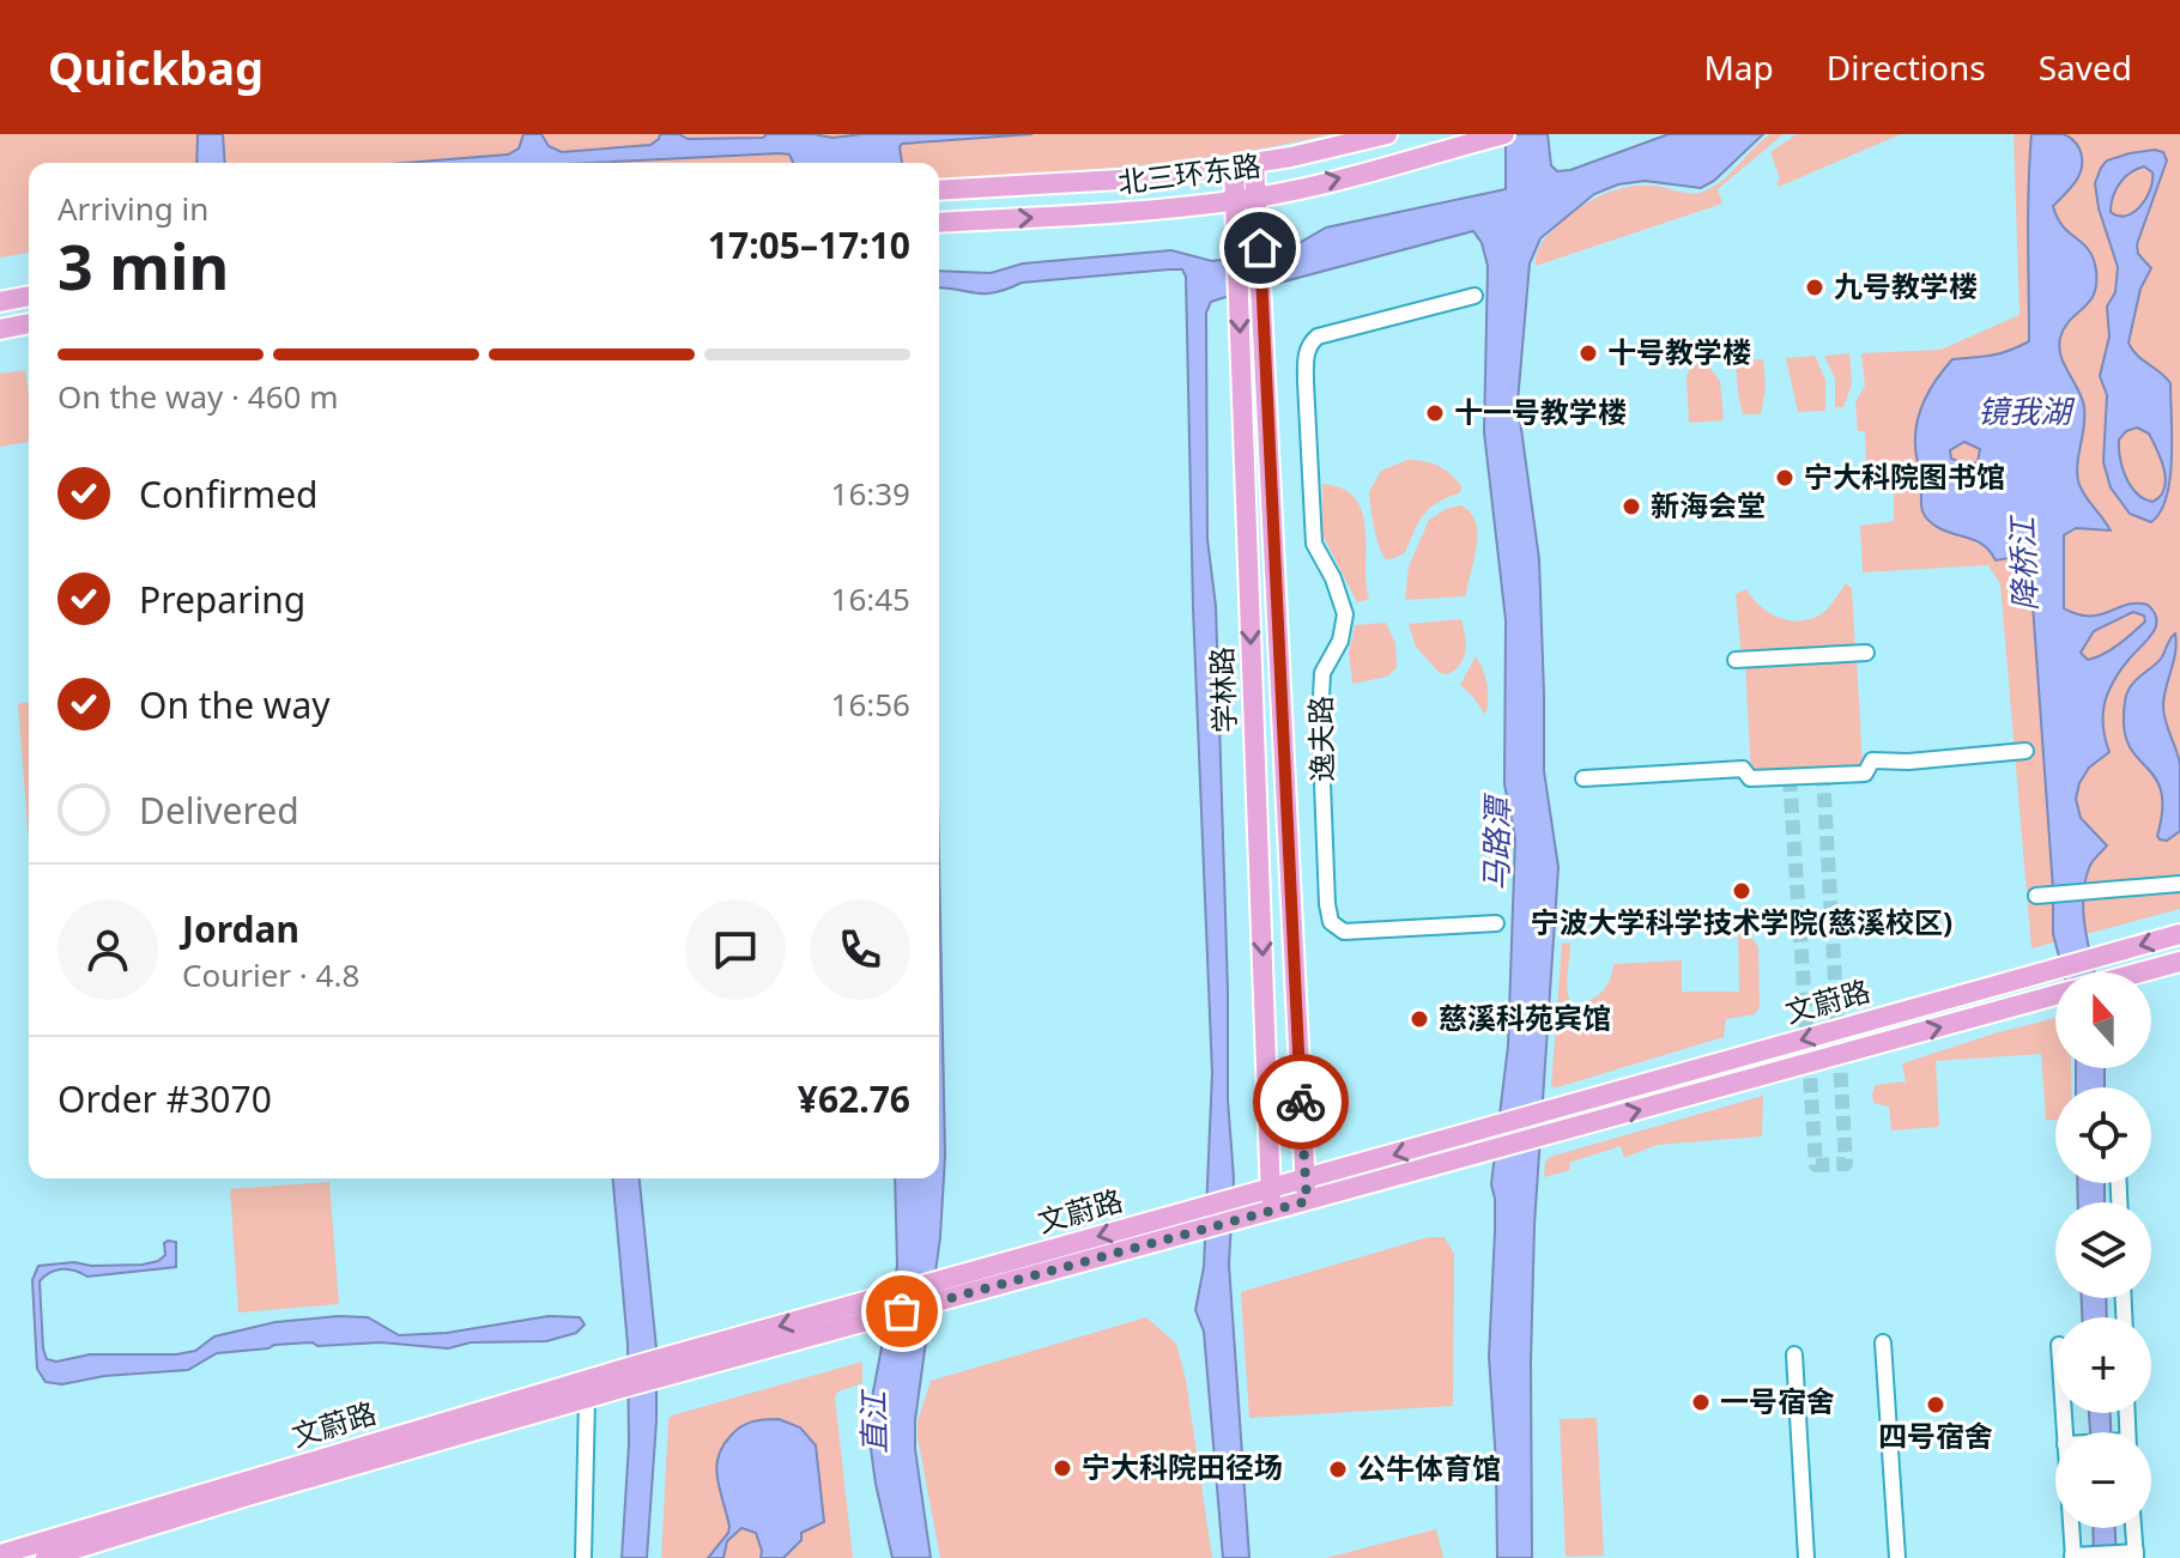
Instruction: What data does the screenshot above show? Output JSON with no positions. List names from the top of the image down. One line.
{"streets":{"main road":["北三环东路","学林路","文蔚路"],"street":["逸夫路"]},"crossings":[["北三环东路","学林路"],["学林路","文蔚路"]],"water":["镜我湖","降桥江","马路潭","直江"],"places":["九号教学楼","十号教学楼","十一号教学楼","宁大科院图书馆","新海会堂","宁波大学科学技术学院(慈溪校区)","慈溪科苑宾馆","一号宿舍","四号宿舍","宁大科院田径场","公牛体育馆"],"north":"top","page":{"header":"Quickbag","nav":["Map","Directions","Saved"],"heading":["3 min","Arriving in","17:05–17:10"],"panel":["Jordan","Courier · 4.8","Order #3070","¥62.76"],"bar":"On the way · 460 m","list":[["Confirmed","16:39"],["Preparing","16:45"],["On the way","16:56"],"Delivered"],"map_buttons":["+","−"]}}
